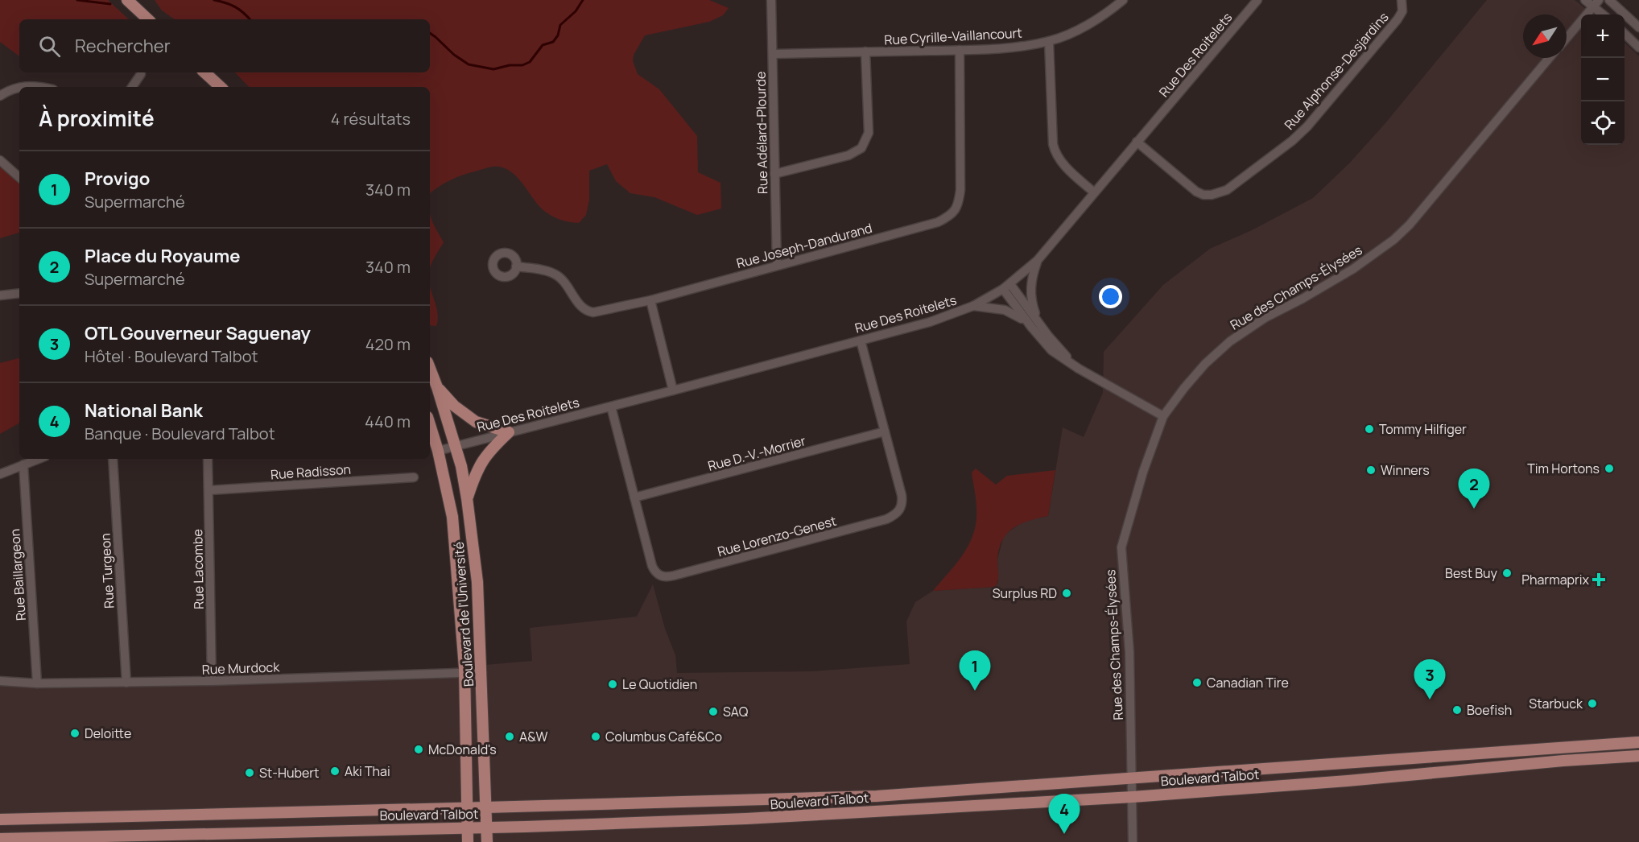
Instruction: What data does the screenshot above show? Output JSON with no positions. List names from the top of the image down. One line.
{"streets":{"main road":["Boulevard de l'Université","Boulevard Talbot"],"street":["Rue Cyrille-Vaillancourt","Rue Des Roitelets","Rue Alphonse-Desjardins","Rue Adélard-Plourde","Rue Joseph-Dandurand","Rue des Champs-Élysées","Rue D.-V.-Morrier","Rue Radisson","Rue Lorenzo-Genest","Rue Lacombe","Rue Turgeon","Rue Baillargeon","Rue Murdock"]},"crossings":[["Rue Cyrille-Vaillancourt","Rue Adélard-Plourde"],["Rue Cyrille-Vaillancourt","Rue Joseph-Dandurand"],["Rue Des Roitelets","Rue Alphonse-Desjardins"],["Rue Des Roitelets","Rue Lorenzo-Genest"],["Rue Des Roitelets","Boulevard de l'Université"],["Rue Adélard-Plourde","Rue Joseph-Dandurand"],["Rue des Champs-Élysées","Boulevard Talbot"],["Rue D.-V.-Morrier","Rue Lorenzo-Genest"],["Rue Radisson","Rue Lacombe"],["Rue Lacombe","Rue Murdock"],["Rue Turgeon","Rue Murdock"],["Rue Baillargeon","Rue Murdock"],["Boulevard de l'Université","Rue Murdock"],["Boulevard de l'Université","Boulevard Talbot"]],"places":{"other":["Tommy Hilfiger","Tim Hortons","Winners","Best Buy","Surplus RD","Canadian Tire","Le Quotidien","Starbuck","Boefish","SAQ","Deloitte","A&W","Columbus Café&Co","McDonald's","Aki Thai","St-Hubert"],"health":["Pharmaprix"]},"north":"bottom left","page":{"map_buttons":["+","−"],"search":"Rechercher","heading":["À proximité","4 résultats"],"list":[{"mark":"1","name":"Provigo","note":"Supermarché","value":"340 m"},{"mark":"2","name":"Place du Royaume","note":"Supermarché","value":"340 m"},{"mark":"3","name":"OTL Gouverneur Saguenay","note":"Hôtel · Boulevard Talbot","value":"420 m"},{"mark":"4","name":"National Bank","note":"Banque · Boulevard Talbot","value":"440 m"}],"pins":["2","1","3","4"]}}
